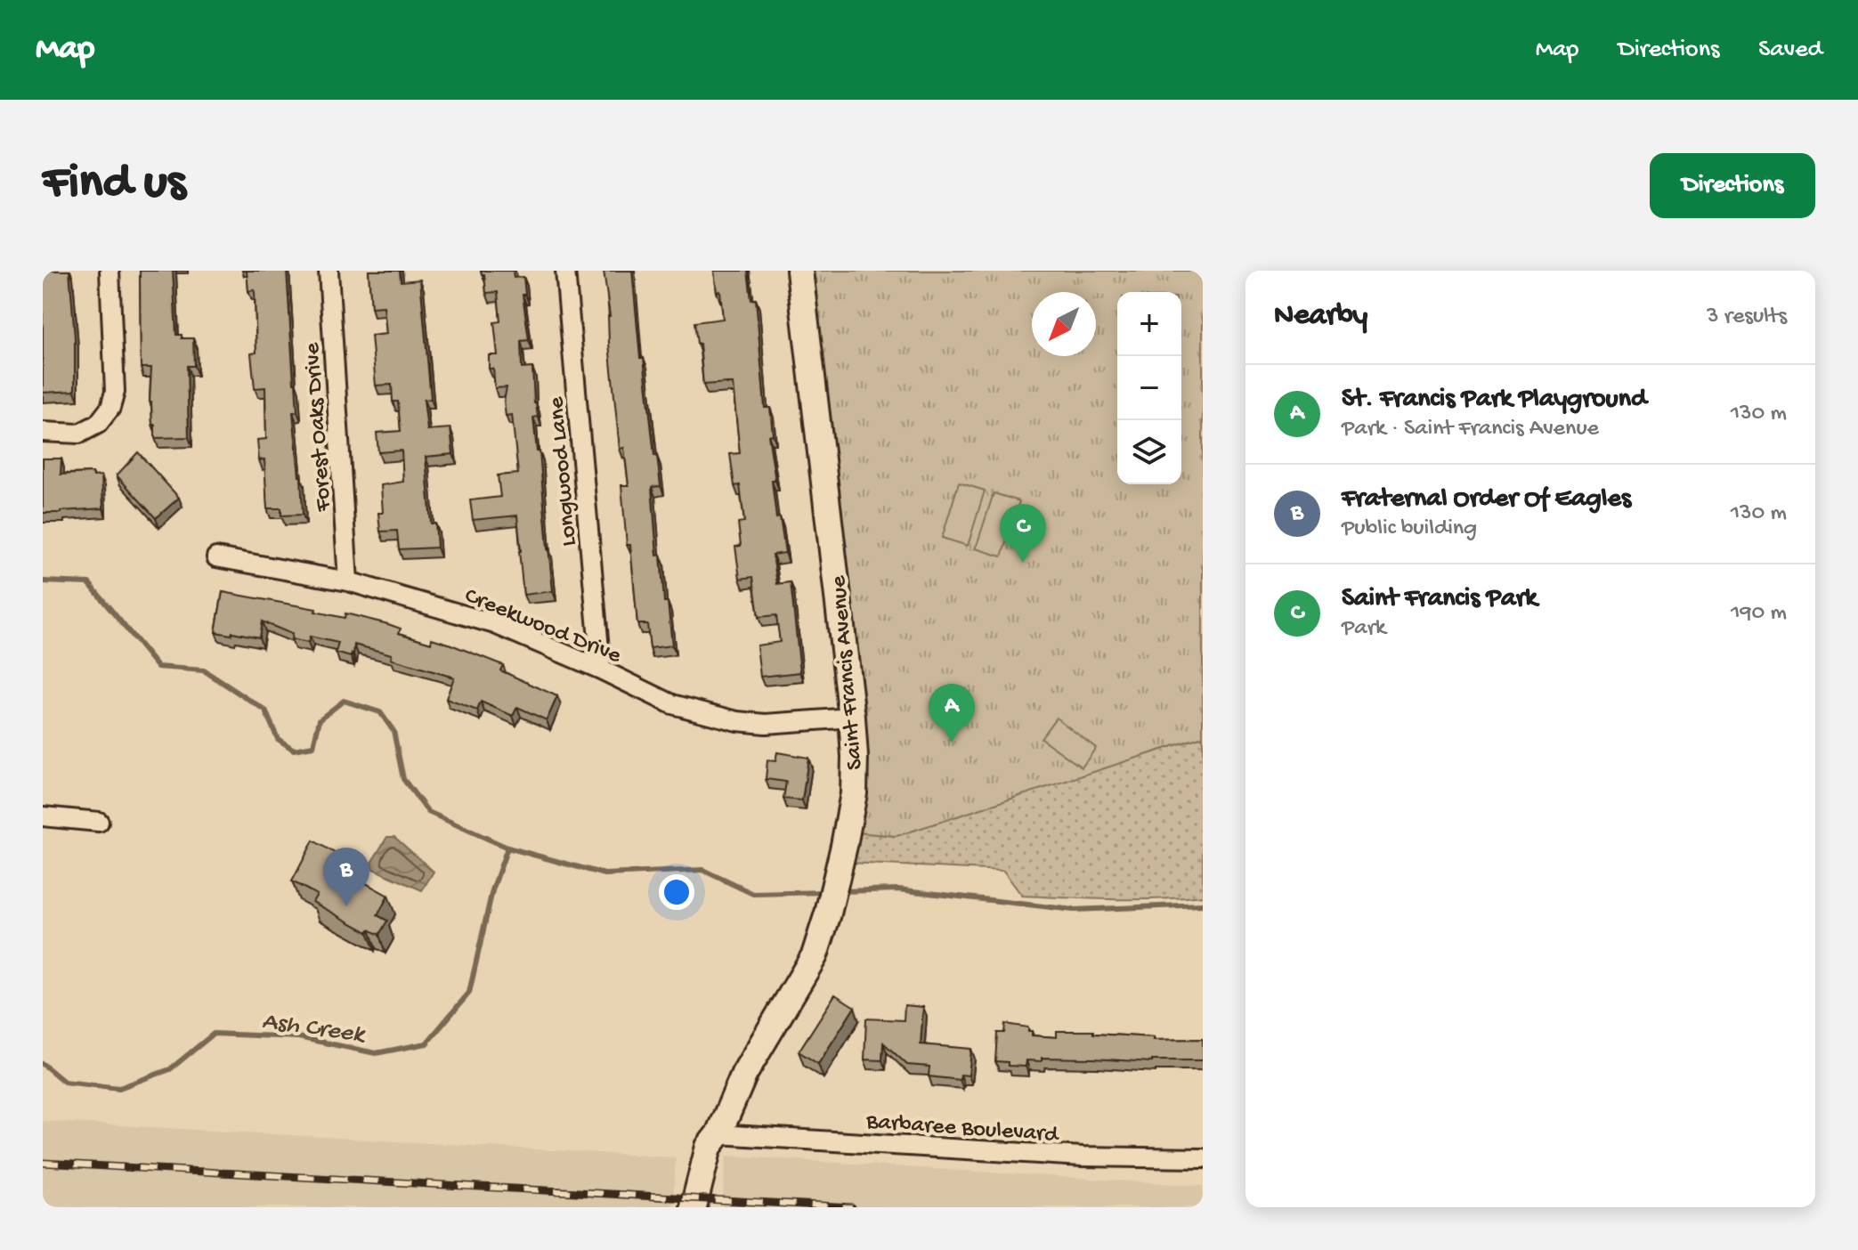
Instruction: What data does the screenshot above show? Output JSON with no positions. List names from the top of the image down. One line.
{"streets":{"street":["Forest Oaks Drive","Longwood Lane","Creekwood Drive","Saint Francis Avenue","Barbaree Boulevard"]},"crossings":[["Forest Oaks Drive","Creekwood Drive"],["Longwood Lane","Creekwood Drive"],["Creekwood Drive","Saint Francis Avenue"],["Saint Francis Avenue","Barbaree Boulevard"]],"water":["Ash Creek"],"north":"bottom left","page":{"header":"Map","nav":["Map","Directions","Saved"],"buttons":"Directions","title":"Find us","heading":["Nearby","3 results"],"map_buttons":["+","−"],"list":[{"mark":"A","name":"St. Francis Park Playground","note":"Park · Saint Francis Avenue","value":"130 m"},{"mark":"B","name":"Fraternal Order Of Eagles","note":"Public building","value":"130 m"},{"mark":"C","name":"Saint Francis Park","note":"Park","value":"190 m"}],"pins":["C","A","B"]}}
